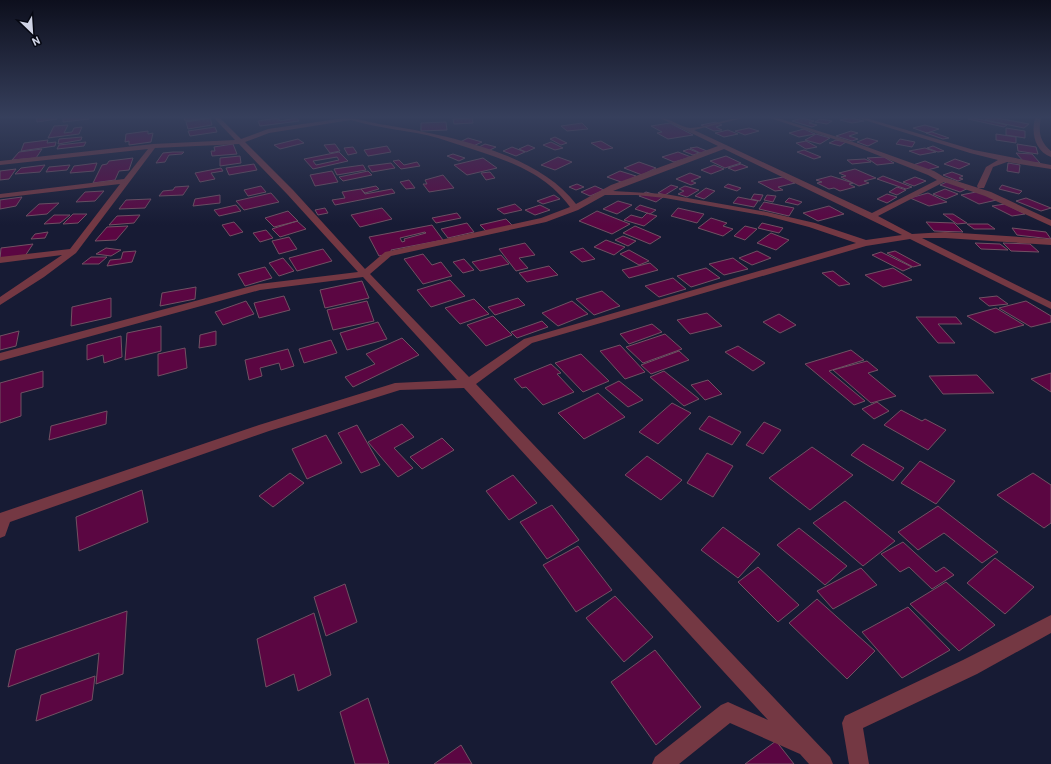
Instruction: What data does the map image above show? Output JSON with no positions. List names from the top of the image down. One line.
{"north":"bottom right"}
